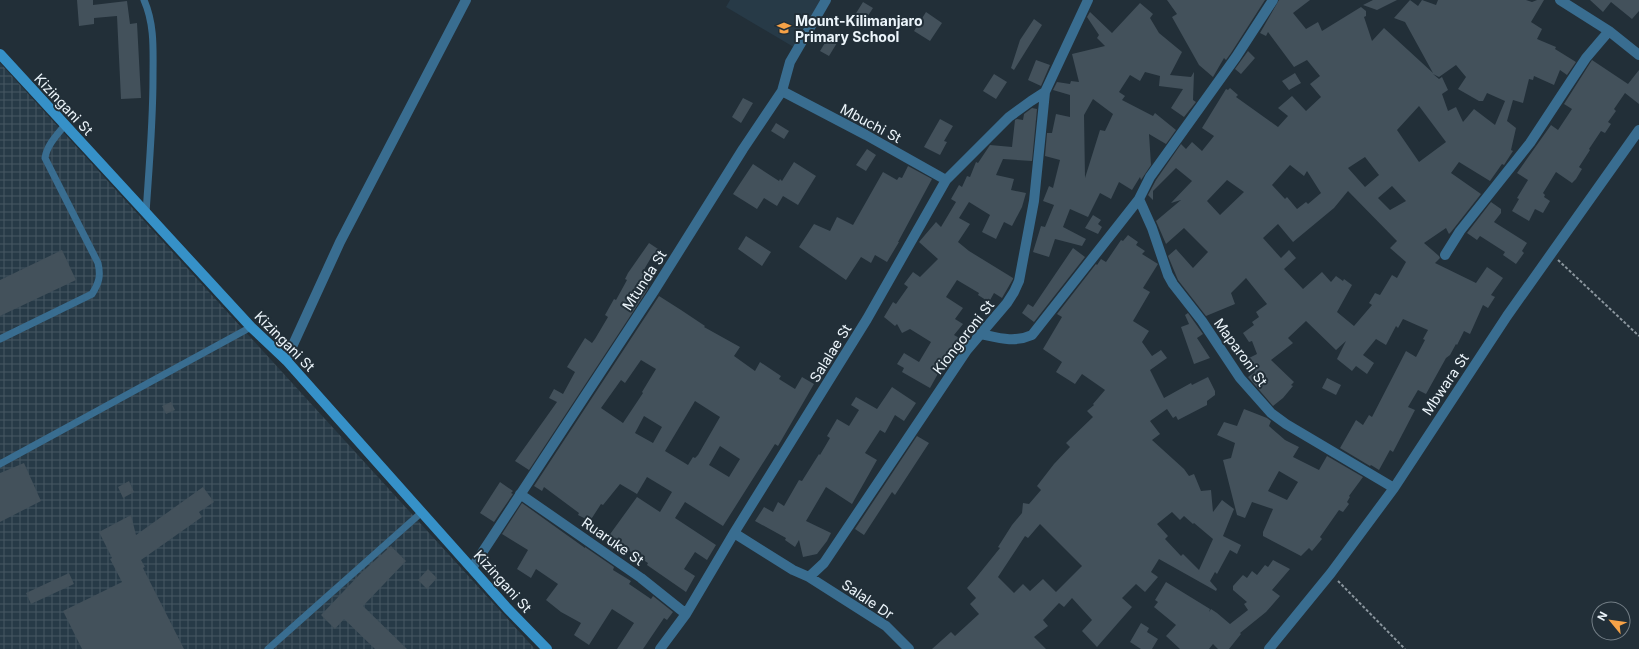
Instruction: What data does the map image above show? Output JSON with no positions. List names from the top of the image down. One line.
{"streets":{"street":["Kizingani St","Mbuchi St","Mtunda St","Kiongoroni St","Maparoni St","Salalae St","Mbwara St","Ruaruke St","Salale Dr"]},"crossings":[["Kizingani St","Mtunda St"],["Mbuchi St","Mtunda St"],["Mbuchi St","Salalae St"],["Mtunda St","Ruaruke St"],["Kiongoroni St","Salalae St"],["Kiongoroni St","Salale Dr"],["Maparoni St","Mbwara St"],["Salalae St","Ruaruke St"]],"places":{"school or university":["Mount-Kilimanjaro Primary School"]},"north":"top left"}
